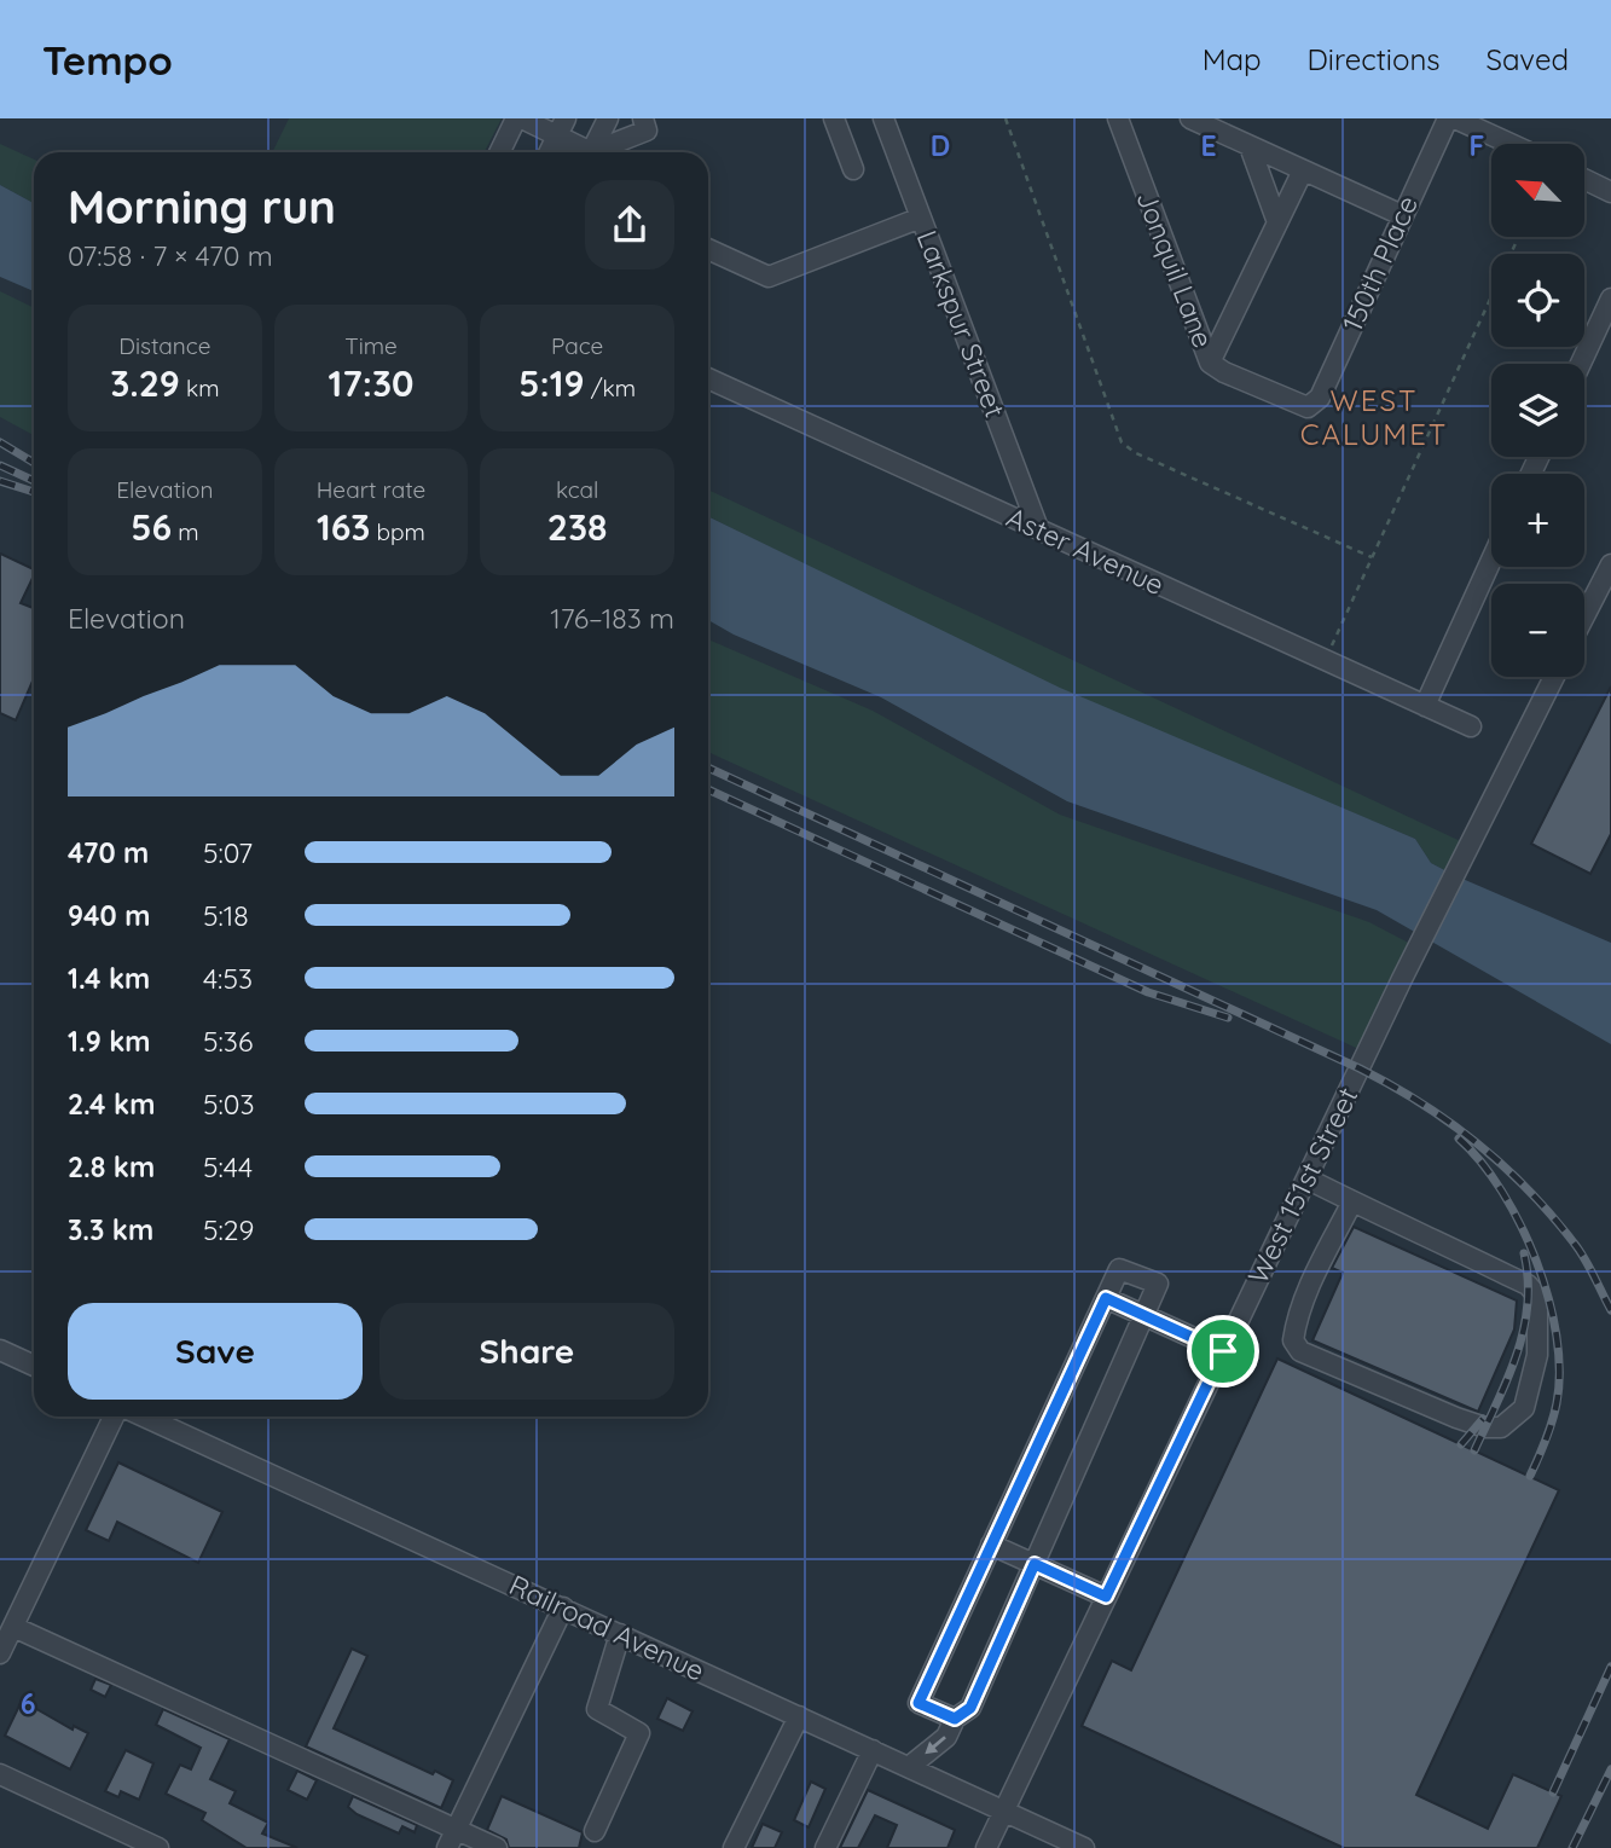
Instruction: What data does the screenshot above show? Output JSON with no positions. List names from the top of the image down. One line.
{"streets":{"street":["150th Place","Jonquil Lane","Larkspur Street","Aster Avenue","West 151st Street","Railroad Avenue"]},"crossings":[["150th Place","Jonquil Lane"],["Larkspur Street","Aster Avenue"],["West 151st Street","Railroad Avenue"]],"districts":["WEST CALUMET"],"north":"top left","page":{"header":"Tempo","nav":["Map","Directions","Saved"],"map_buttons":["+","−"],"heading":["Morning run","07:58 · 7 × 470 m"],"stats":[["Distance","3.29 km"],["Time","17:30"],["Pace","5:19 /km"],["Elevation","56 m"],["Heart rate","163 bpm"],["kcal","238"]],"chart":["Elevation","176–183 m"],"list":[{"name":"470 m","note":"5:07"},{"name":"940 m","note":"5:18"},{"name":"1.4 km","note":"4:53"},{"name":"1.9 km","note":"5:36"},{"name":"2.4 km","note":"5:03"},{"name":"2.8 km","note":"5:44"},{"name":"3.3 km","note":"5:29"}],"buttons":["Save","Share"]},"grid":{"columns":["D","E","F"],"rows":["6"]}}
